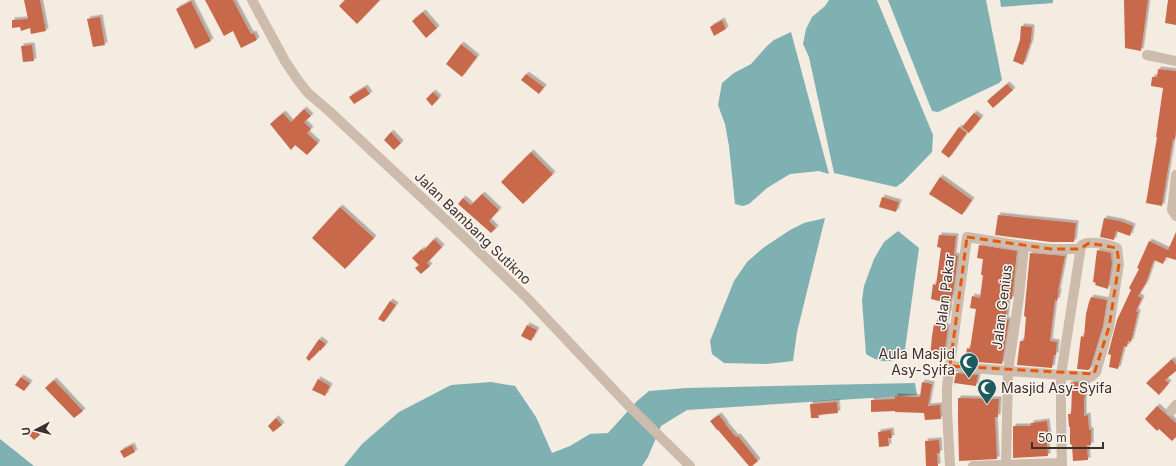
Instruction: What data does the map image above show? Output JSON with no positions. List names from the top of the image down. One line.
{"streets":{"street":["Jalan Bambang Sutikno","Jalan Pakar","Jalan Genius"]},"crossings":[["Jalan Pakar","Jalan Genius"]],"places":{"mosque":["Aula Masjid Asy-Syifa","Masjid Asy-Syifa"]},"scale_bar":"50 m","north":"left"}
